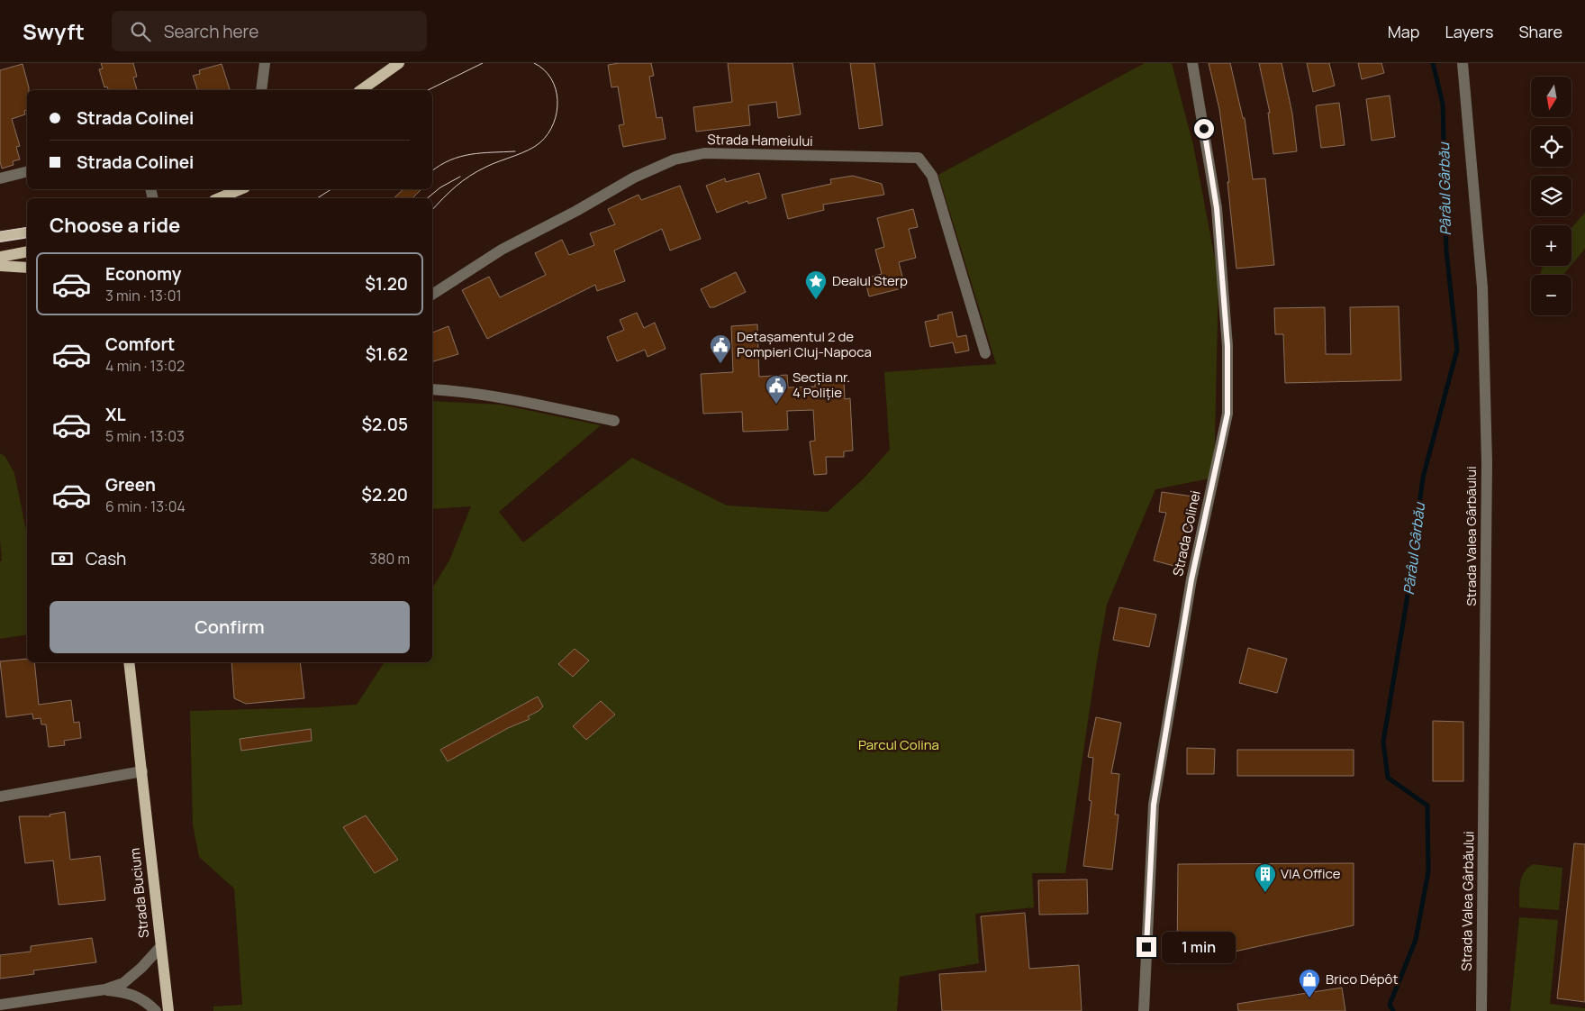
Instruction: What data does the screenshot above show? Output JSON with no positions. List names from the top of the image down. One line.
{"streets":{"main road":["Strada Bucium"],"street":["Strada Hameiului","Strada Colinei","Strada Valea Gârbăului"]},"water":["Pârâul Gârbău"],"parks":["Parcul Colina"],"places":{"place":["Dealul Sterp"],"public building":["Detașamentul 2 de Pompieri Cluj-Napoca","Secția nr. 4 Poliție"],"building":["VIA Office"],"shop":["Brico Dépôt"]},"north":"bottom","page":{"header":"Swyft","search":"Search here","nav":["Map","Layers","Share"],"map_buttons":["+","−"],"banner":["Strada Colinei","Strada Colinei"],"heading":"Choose a ride","list":[{"name":"Economy","note":"3 min · 13:01","value":"$1.20"},{"name":"Comfort","note":"4 min · 13:02","value":"$1.62"},{"name":"XL","note":"5 min · 13:03","value":"$2.05"},{"name":"Green","note":"6 min · 13:04","value":"$2.20"}],"pay":["Cash","380 m"],"buttons":"Confirm","bubble":"1 min"}}
